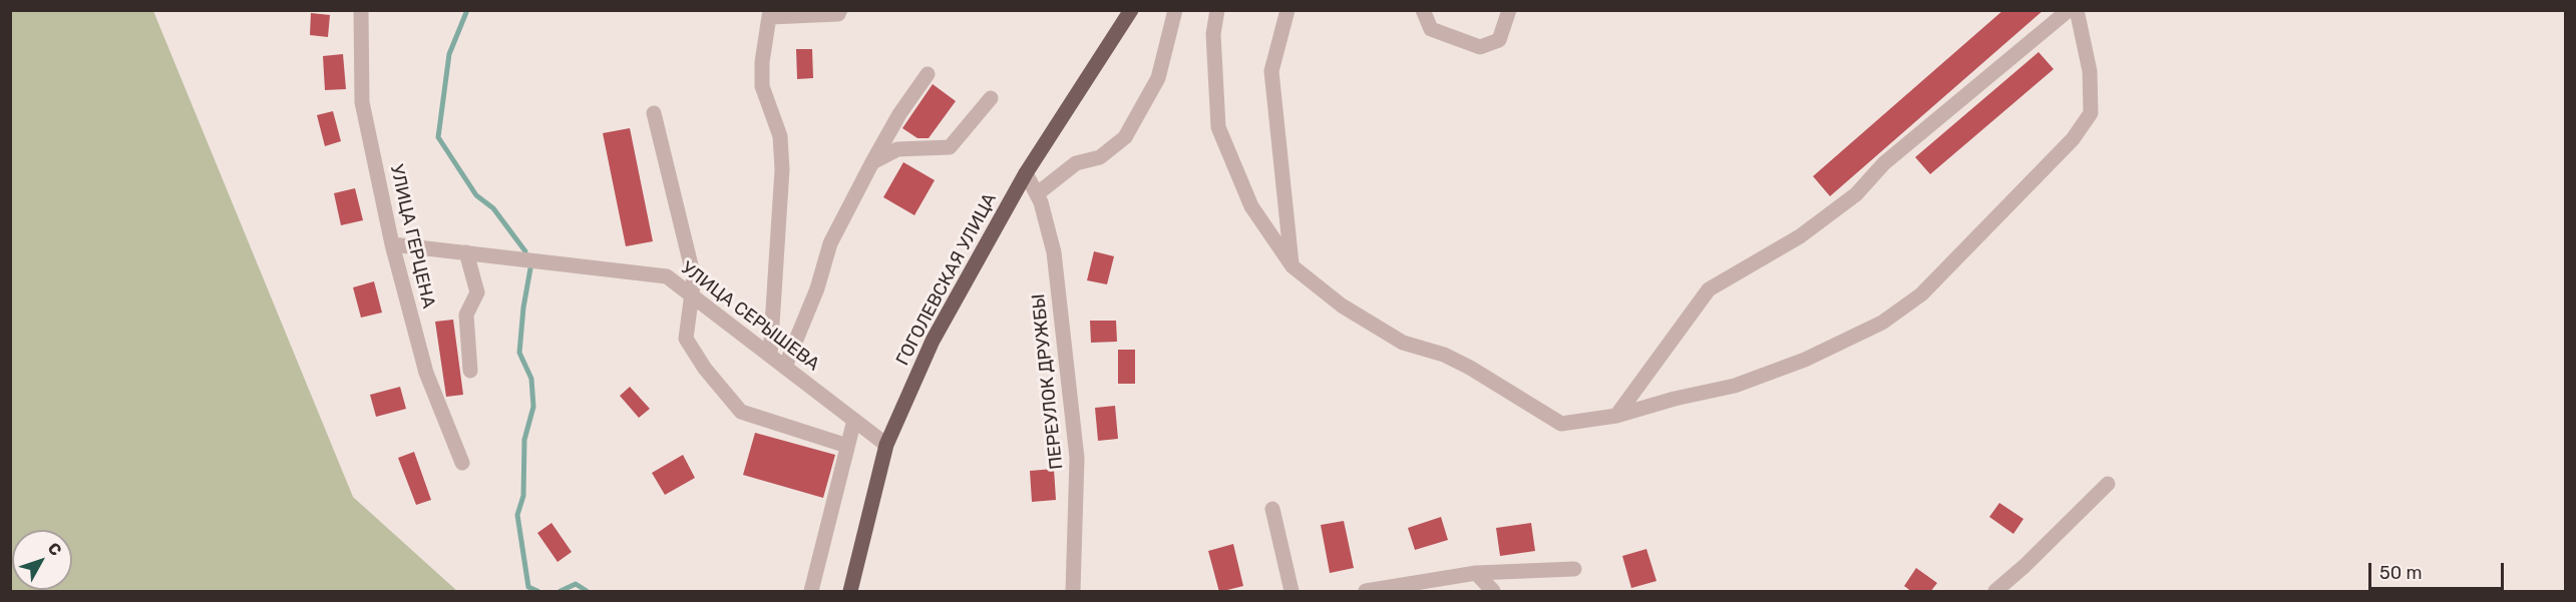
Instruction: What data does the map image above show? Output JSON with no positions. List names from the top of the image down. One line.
{"streets":{"main road":["ГОГОЛЕВСКАЯ УЛИЦА"],"street":["УЛИЦА ГЕРЦЕНА","УЛИЦА СЕРЫШЕВА","ПЕРЕУЛОК ДРУЖБЫ"]},"crossings":[["УЛИЦА ГЕРЦЕНА","УЛИЦА СЕРЫШЕВА"],["ГОГОЛЕВСКАЯ УЛИЦА","УЛИЦА СЕРЫШЕВА"],["ГОГОЛЕВСКАЯ УЛИЦА","ПЕРЕУЛОК ДРУЖБЫ"]],"scale_bar":"50 m","north":"top right"}
